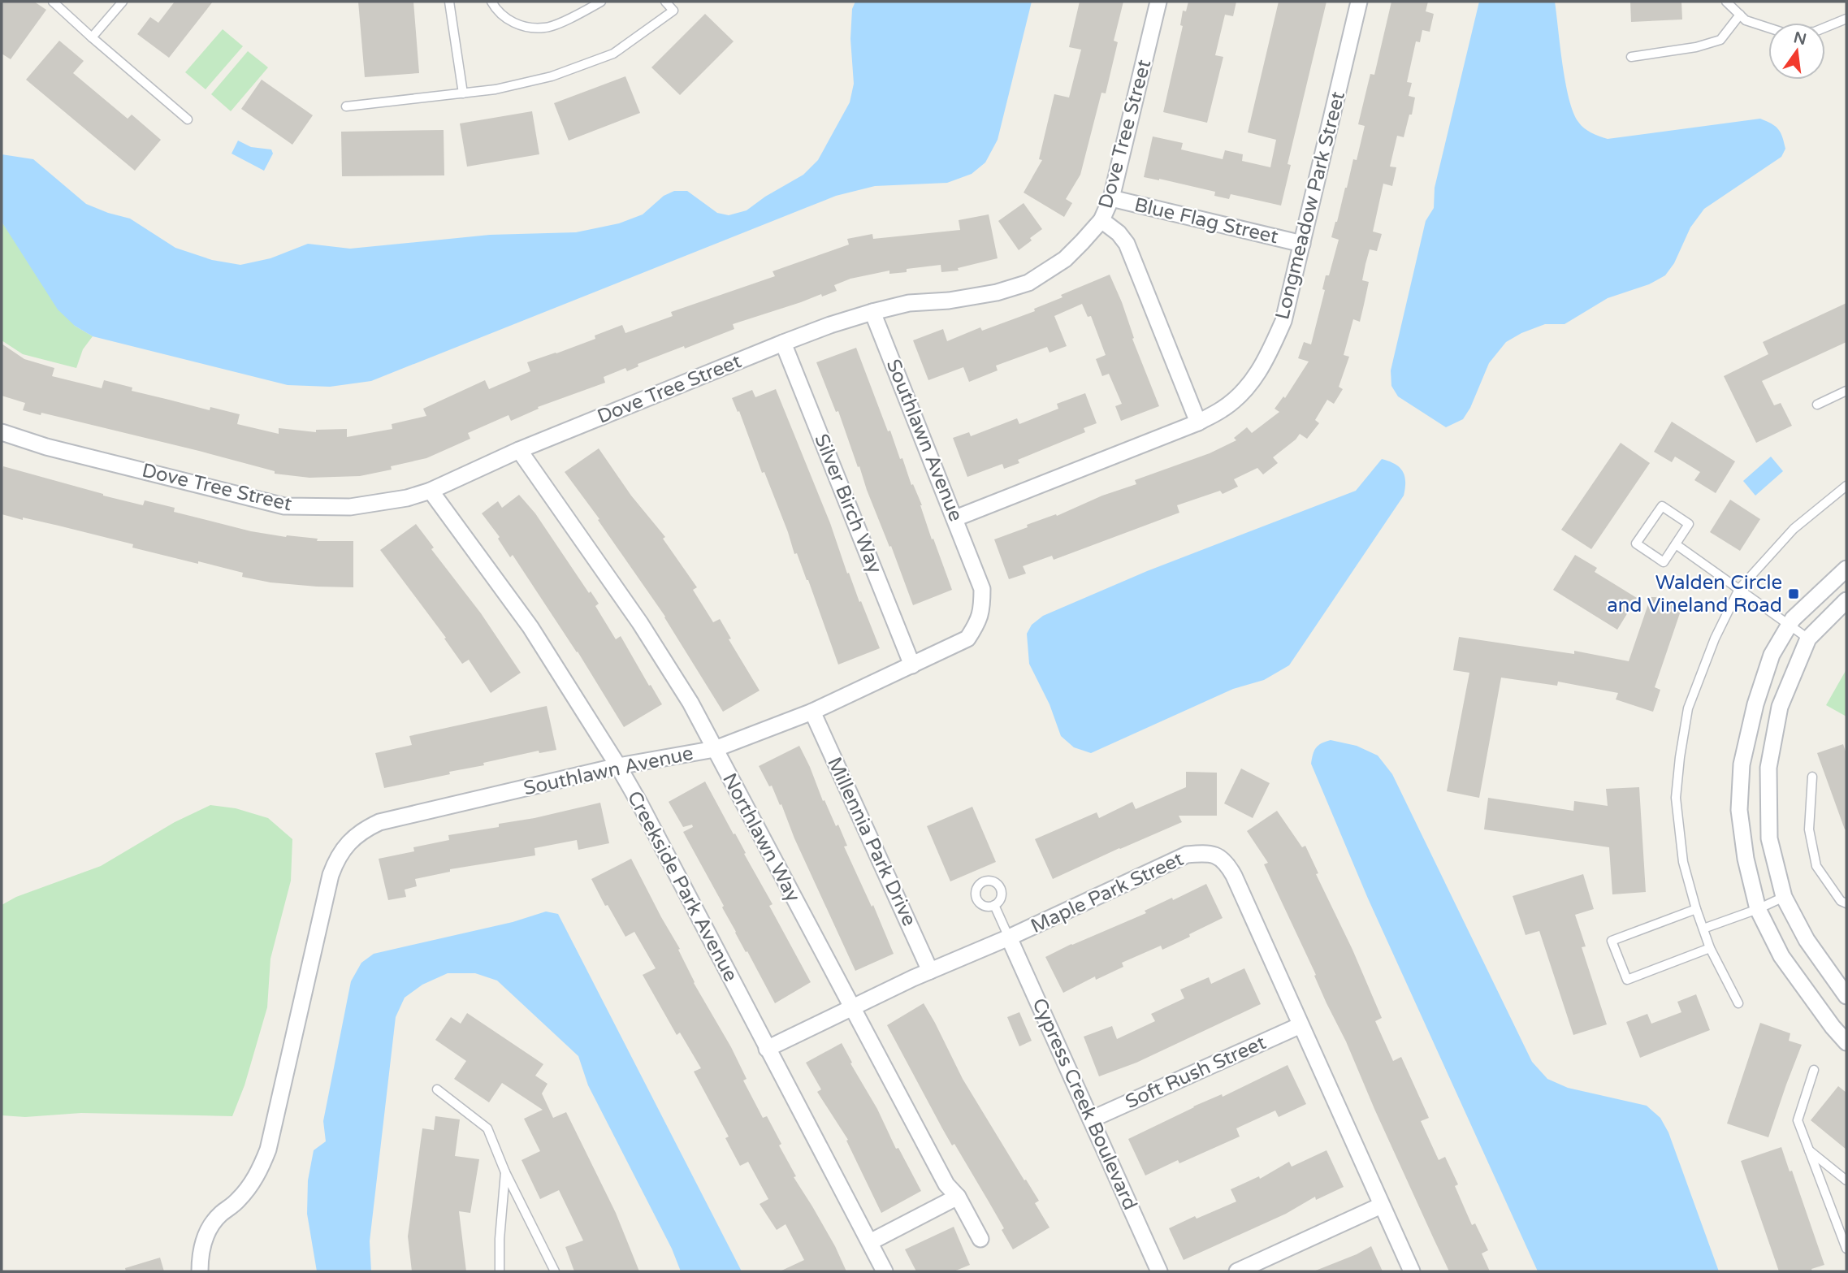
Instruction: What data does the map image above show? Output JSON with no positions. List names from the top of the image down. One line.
{"streets":{"street":["Dove Tree Street","Longmeadow Park Street","Blue Flag Street","Southlawn Avenue","Silver Birch Way","Northlawn Way","Millennia Park Drive","Creekside Park Avenue","Maple Park Street","Soft Rush Street","Cypress Creek Boulevard"]},"crossings":[["Dove Tree Street","Blue Flag Street"],["Dove Tree Street","Southlawn Avenue"],["Dove Tree Street","Silver Birch Way"],["Dove Tree Street","Northlawn Way"],["Dove Tree Street","Creekside Park Avenue"],["Longmeadow Park Street","Blue Flag Street"],["Longmeadow Park Street","Southlawn Avenue"],["Southlawn Avenue","Silver Birch Way"],["Southlawn Avenue","Northlawn Way"],["Southlawn Avenue","Millennia Park Drive"],["Southlawn Avenue","Creekside Park Avenue"],["Northlawn Way","Maple Park Street"],["Millennia Park Drive","Maple Park Street"],["Creekside Park Avenue","Maple Park Street"],["Maple Park Street","Soft Rush Street"],["Maple Park Street","Cypress Creek Boulevard"],["Soft Rush Street","Cypress Creek Boulevard"]],"places":{"transit":["Walden Circle and Vineland Road"]},"north":"top"}
